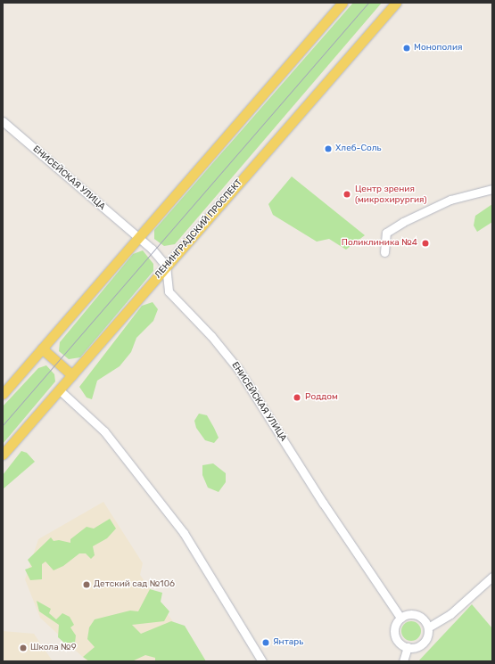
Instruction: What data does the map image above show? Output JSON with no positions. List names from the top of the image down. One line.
{"streets":{"main road":["ЛЕНИНГРАДСКИЙ ПРОСПЕКТ"],"street":["ЕНИСЕЙСКАЯ УЛИЦА"]},"crossings":[["ЕНИСЕЙСКАЯ УЛИЦА","ЛЕНИНГРАДСКИЙ ПРОСПЕКТ"]],"places":["Монополия","Хлеб-Соль","Центр зрения (микрохирургия)","Поликлиника №4","Роддом","Детский сад №106","Янтарь","Школа №9"]}
